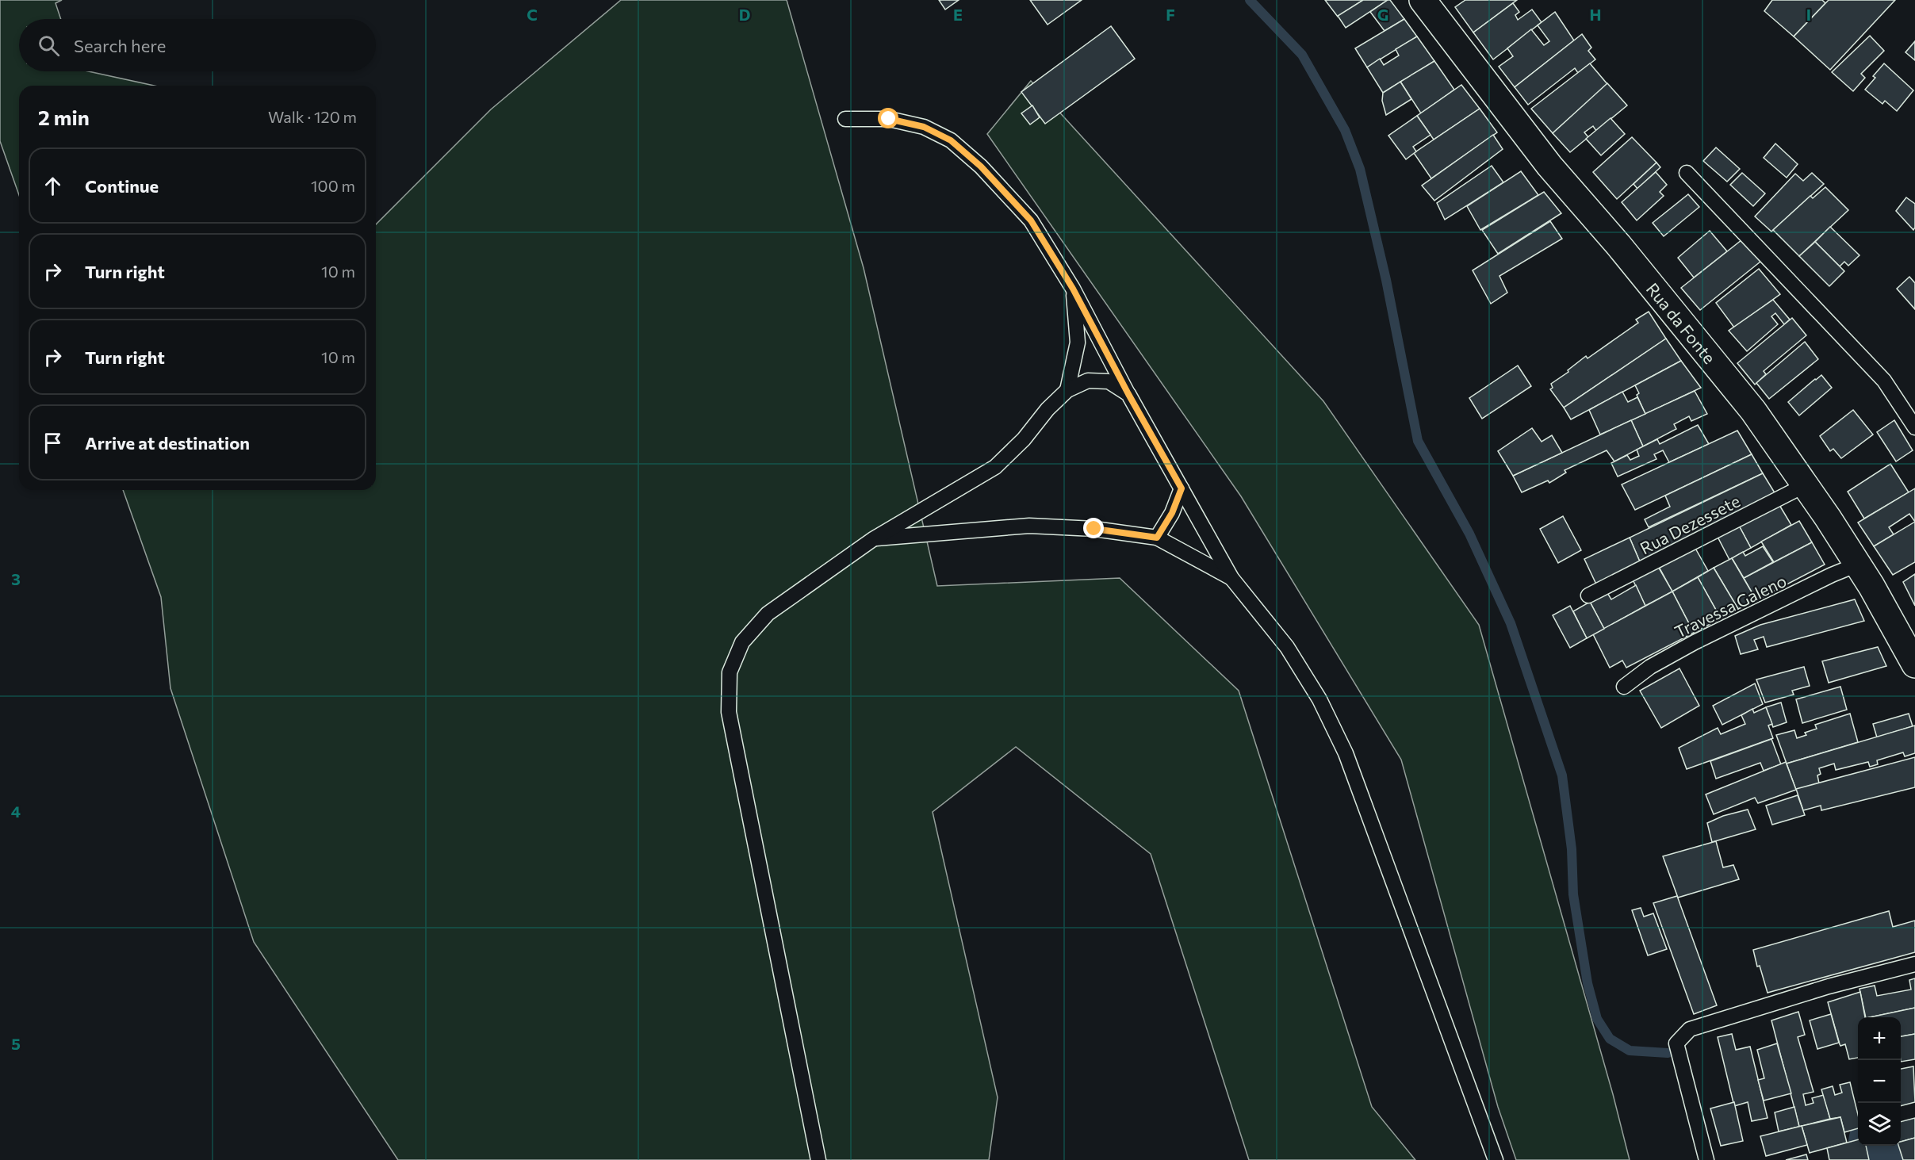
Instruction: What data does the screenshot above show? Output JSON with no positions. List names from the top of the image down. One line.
{"streets":{"street":["Rua da Fonte"],"lane":["Rua Dezessete","Travessa Galeno"]},"crossings":[["Rua da Fonte","Rua Dezessete"],["Rua da Fonte","Travessa Galeno"]],"page":{"search":"Search here","heading":["2 min","Walk · 120 m"],"list":[["Continue","100 m"],["Turn right","10 m"],["Turn right","10 m"],"Arrive at destination"],"map_buttons":["+","−"]},"grid":{"columns":["C","D","E","F","G","H","I"],"rows":["3","4","5"]}}
